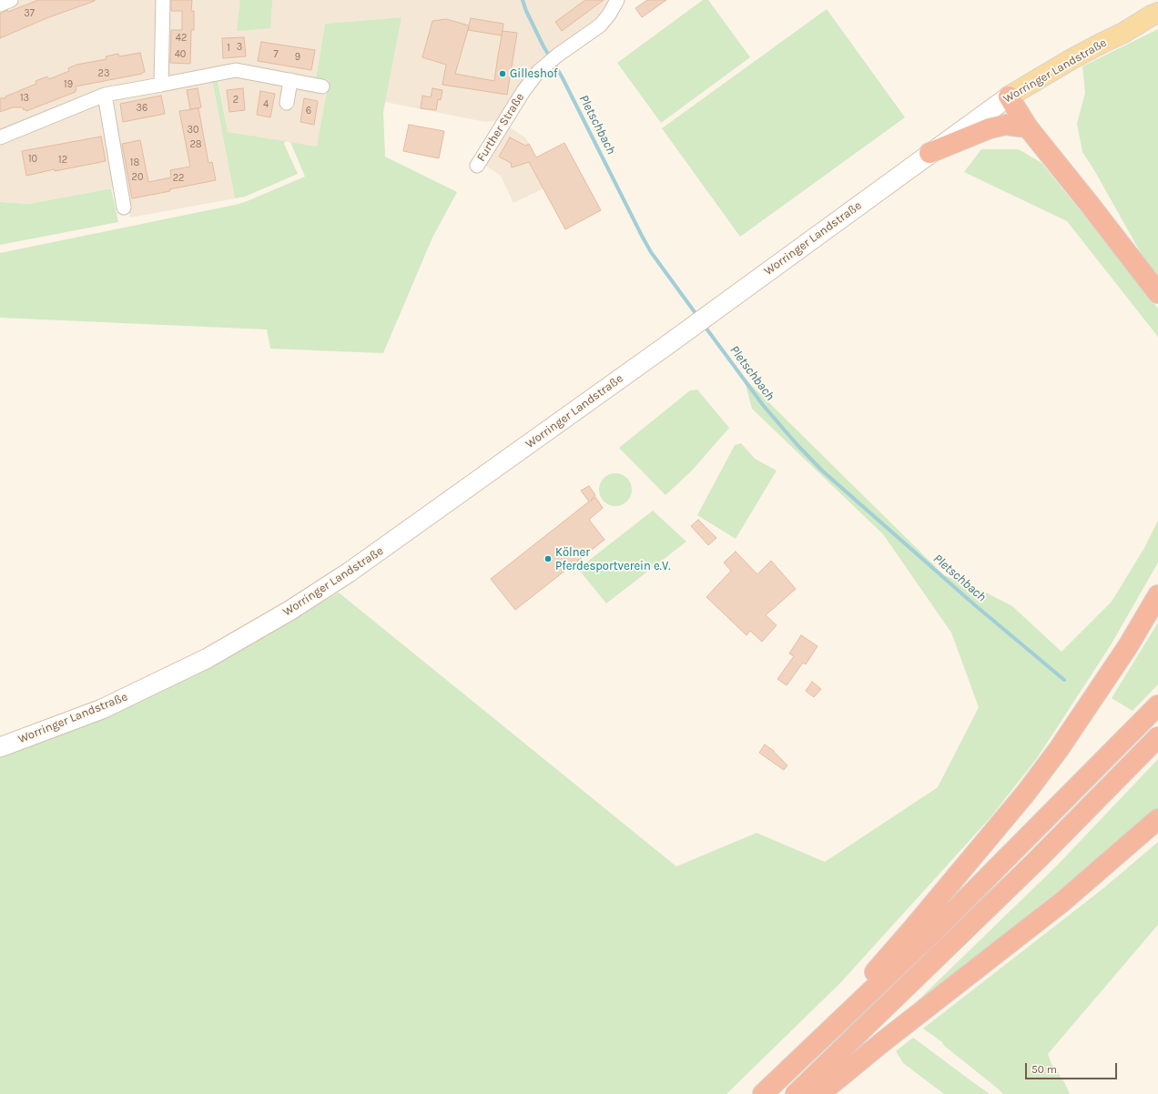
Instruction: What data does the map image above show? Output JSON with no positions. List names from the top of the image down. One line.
{"streets":{"main road":["Worringer Landstraße"],"street":["Further Straße"]},"water":["Pletschbach"],"places":["Gilleshof","Kölner Pferdesportverein e.V."],"house_numbers":["37","42","3","1","40","7","9","23","19","13","2","4","36","6","30","28","10","12","18","20","22"],"scale_bar":"50 m"}
